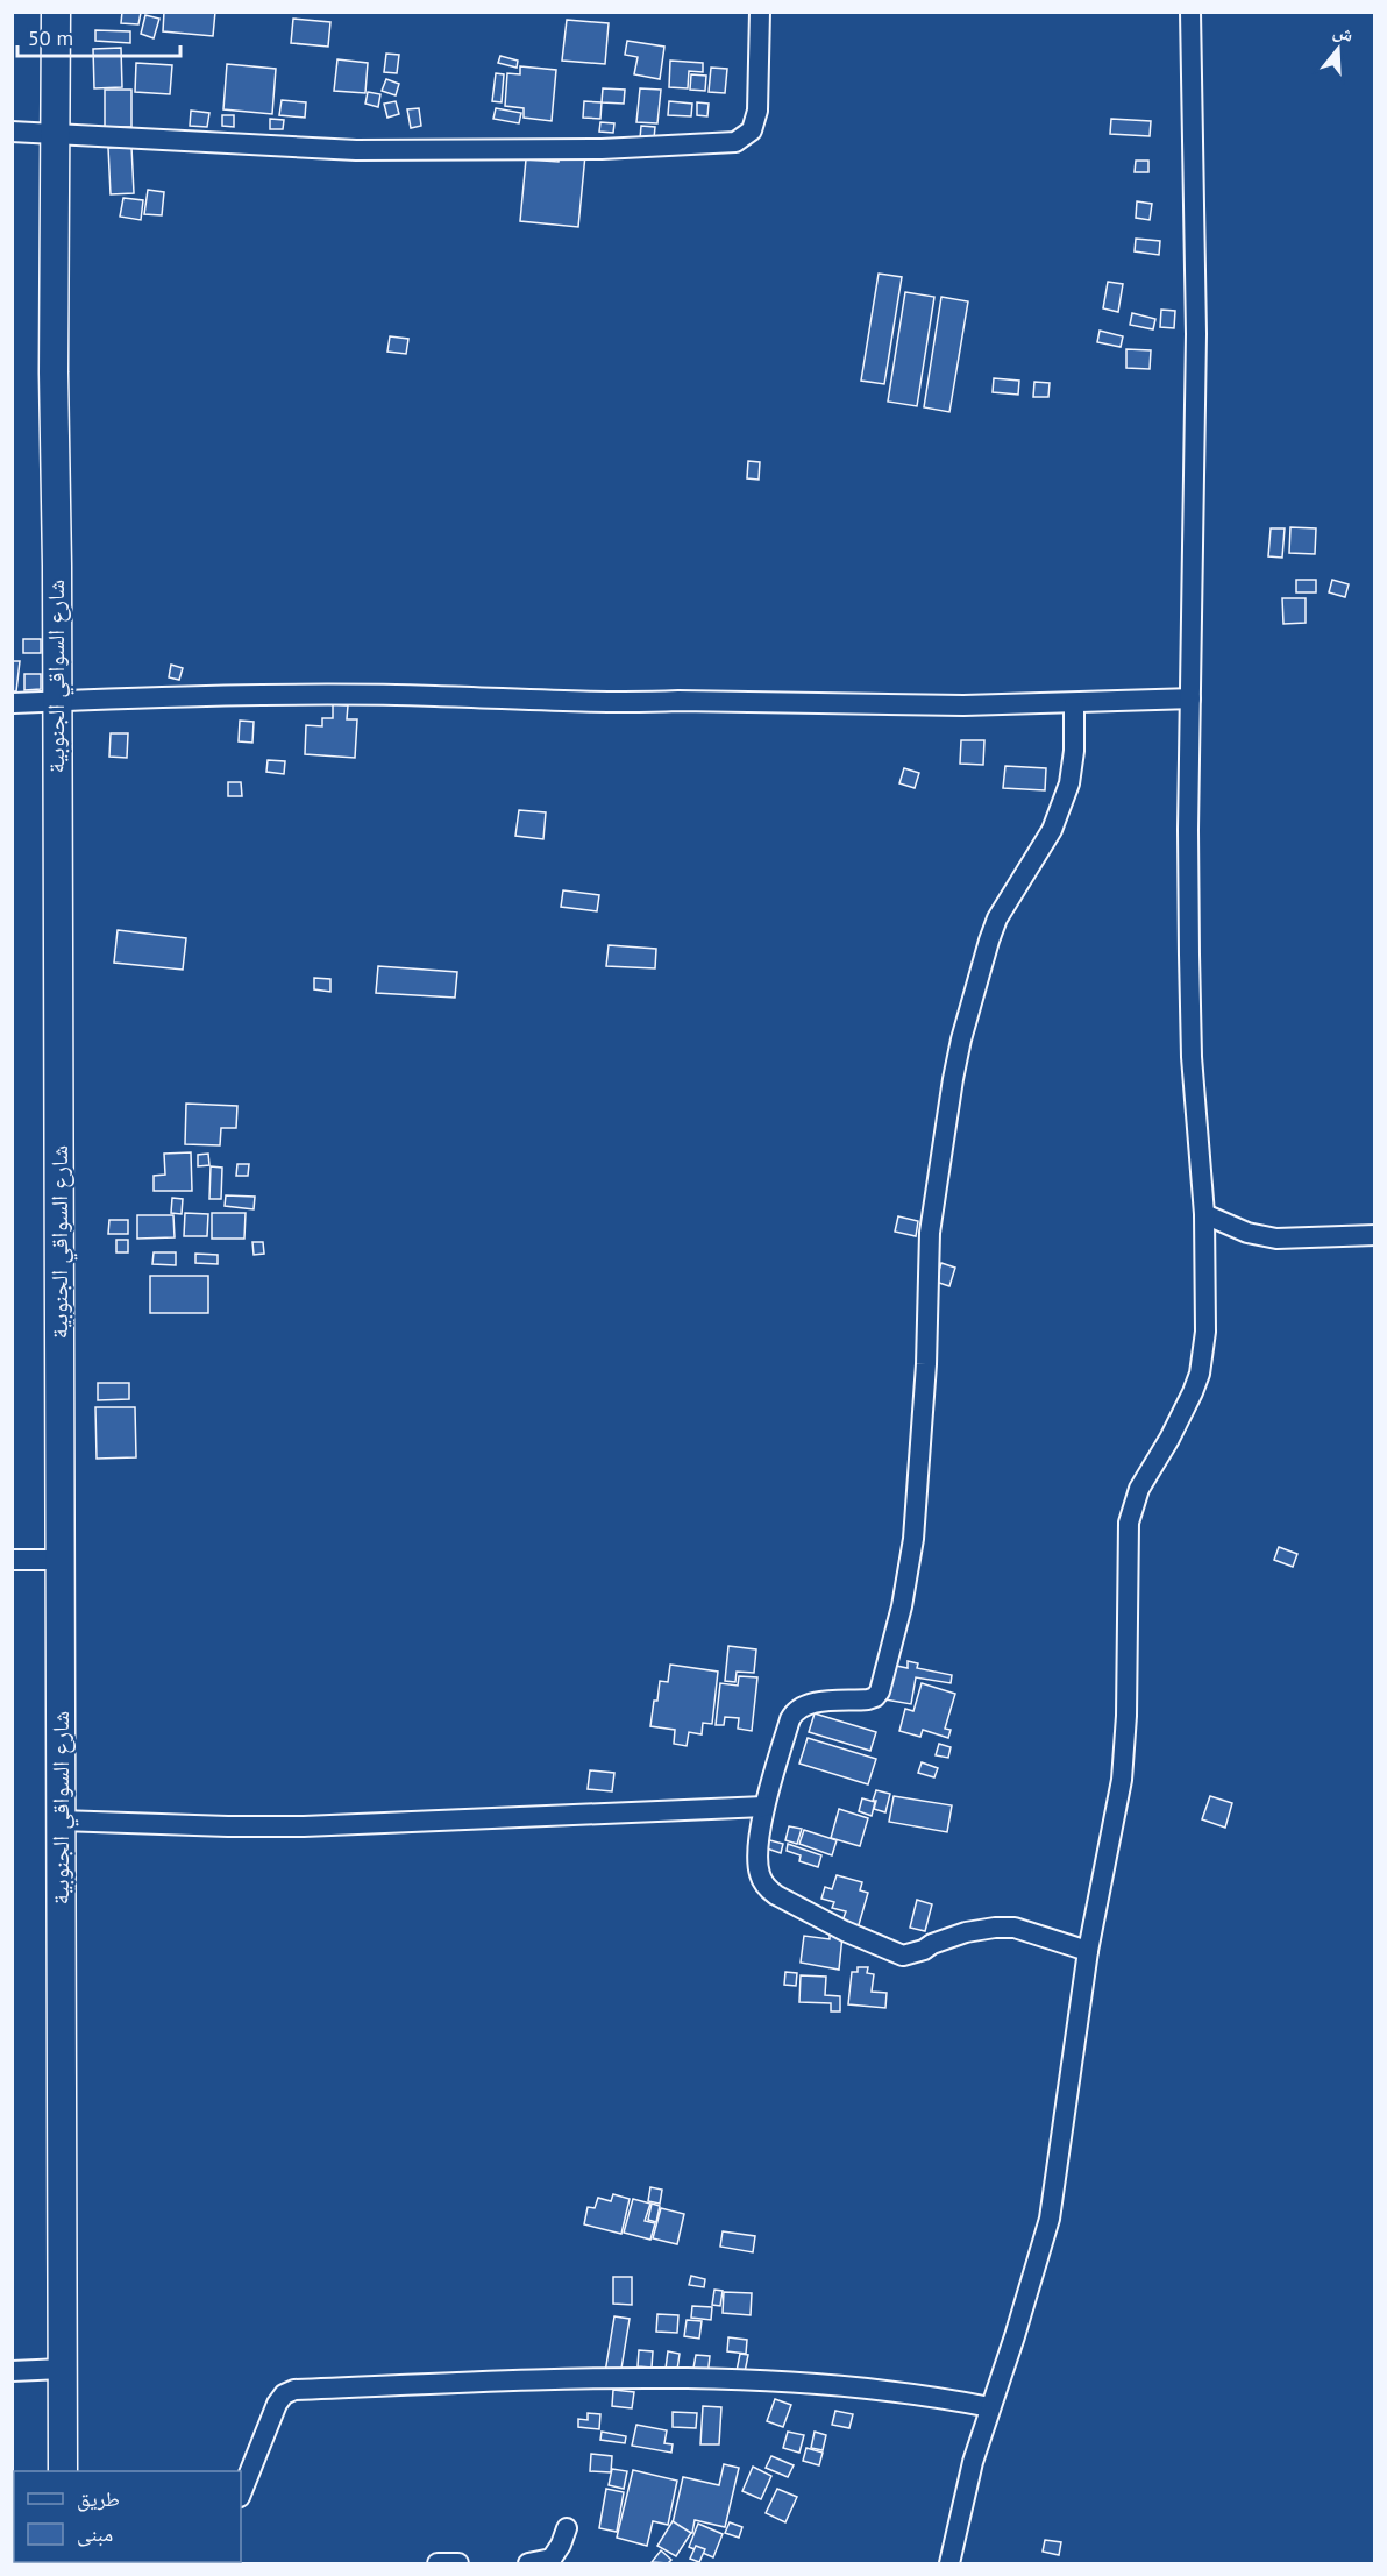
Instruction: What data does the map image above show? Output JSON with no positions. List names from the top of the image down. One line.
{"streets":{"street":["شارع السواقي الجنوبية"]},"legend":["طريق","مبنى"],"scale_bar":"50 m","north":"top"}
